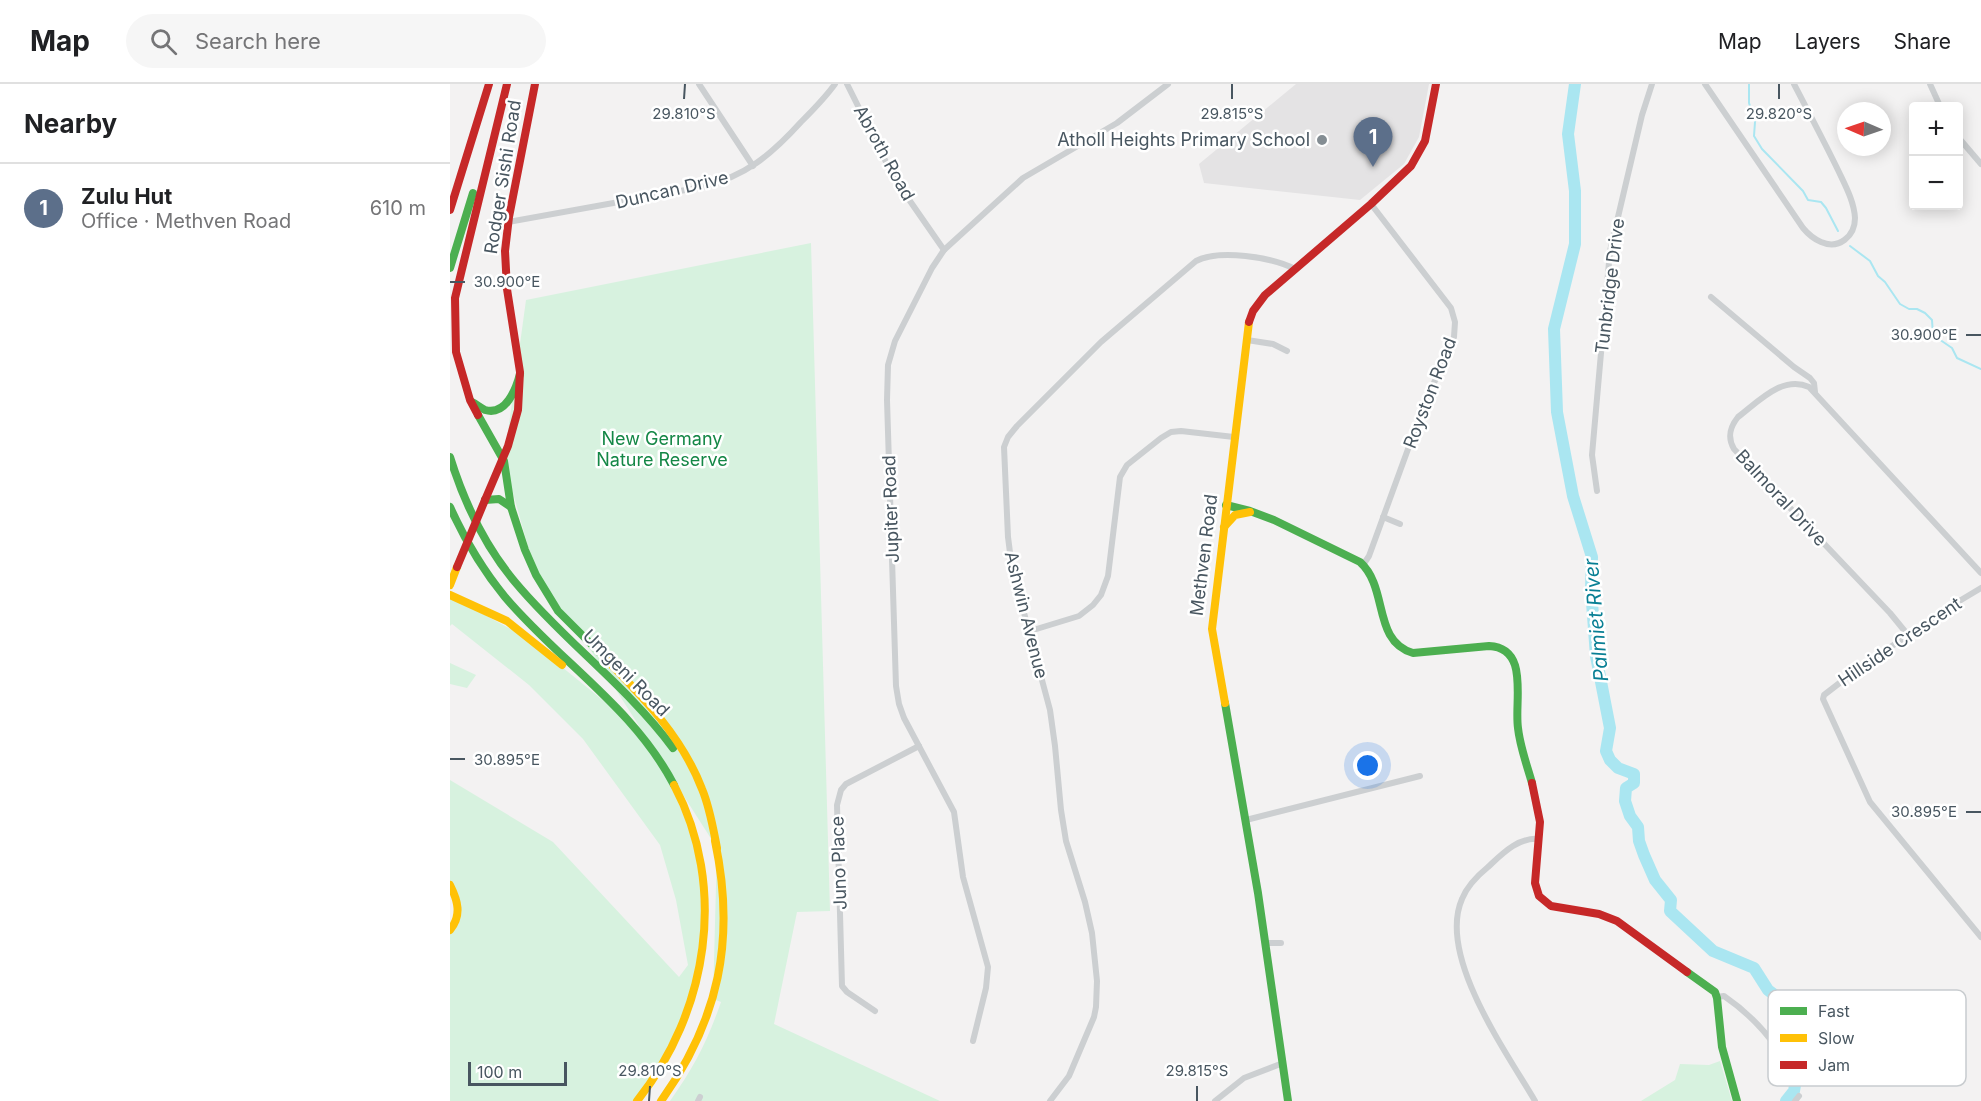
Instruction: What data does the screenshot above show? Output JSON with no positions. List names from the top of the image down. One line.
{"streets":{"main road":["Rodger Sishi Road","Methven Road","Umgeni Road"],"street":["Abroth Road","Duncan Drive","Tunbridge Drive","Royston Road","Balmoral Drive","Jupiter Road","Ashwin Avenue","Hillside Crescent","Juno Place"]},"crossings":[["Abroth Road","Jupiter Road"],["Rodger Sishi Road","Duncan Drive"],["Royston Road","Methven Road"],["Balmoral Drive","Hillside Crescent"],["Jupiter Road","Juno Place"],["Methven Road","Ashwin Avenue"]],"water":["Palmiet River"],"parks":["New Germany Nature Reserve"],"places":["Atholl Heights Primary School"],"legend":["Fast","Slow","Jam"],"scale_bar":"100 m","north":"left","page":{"header":"Map","search":"Search here","nav":["Map","Layers","Share"],"heading":"Nearby","map_buttons":["+","−"],"pins":"1","list":[{"mark":"1","name":"Zulu Hut","note":"Office · Methven Road","value":"610 m"}],"scale":"100 m"},"coordinates":["29.810°S","29.815°S","29.820°S","30.900°E","30.895°E"]}
